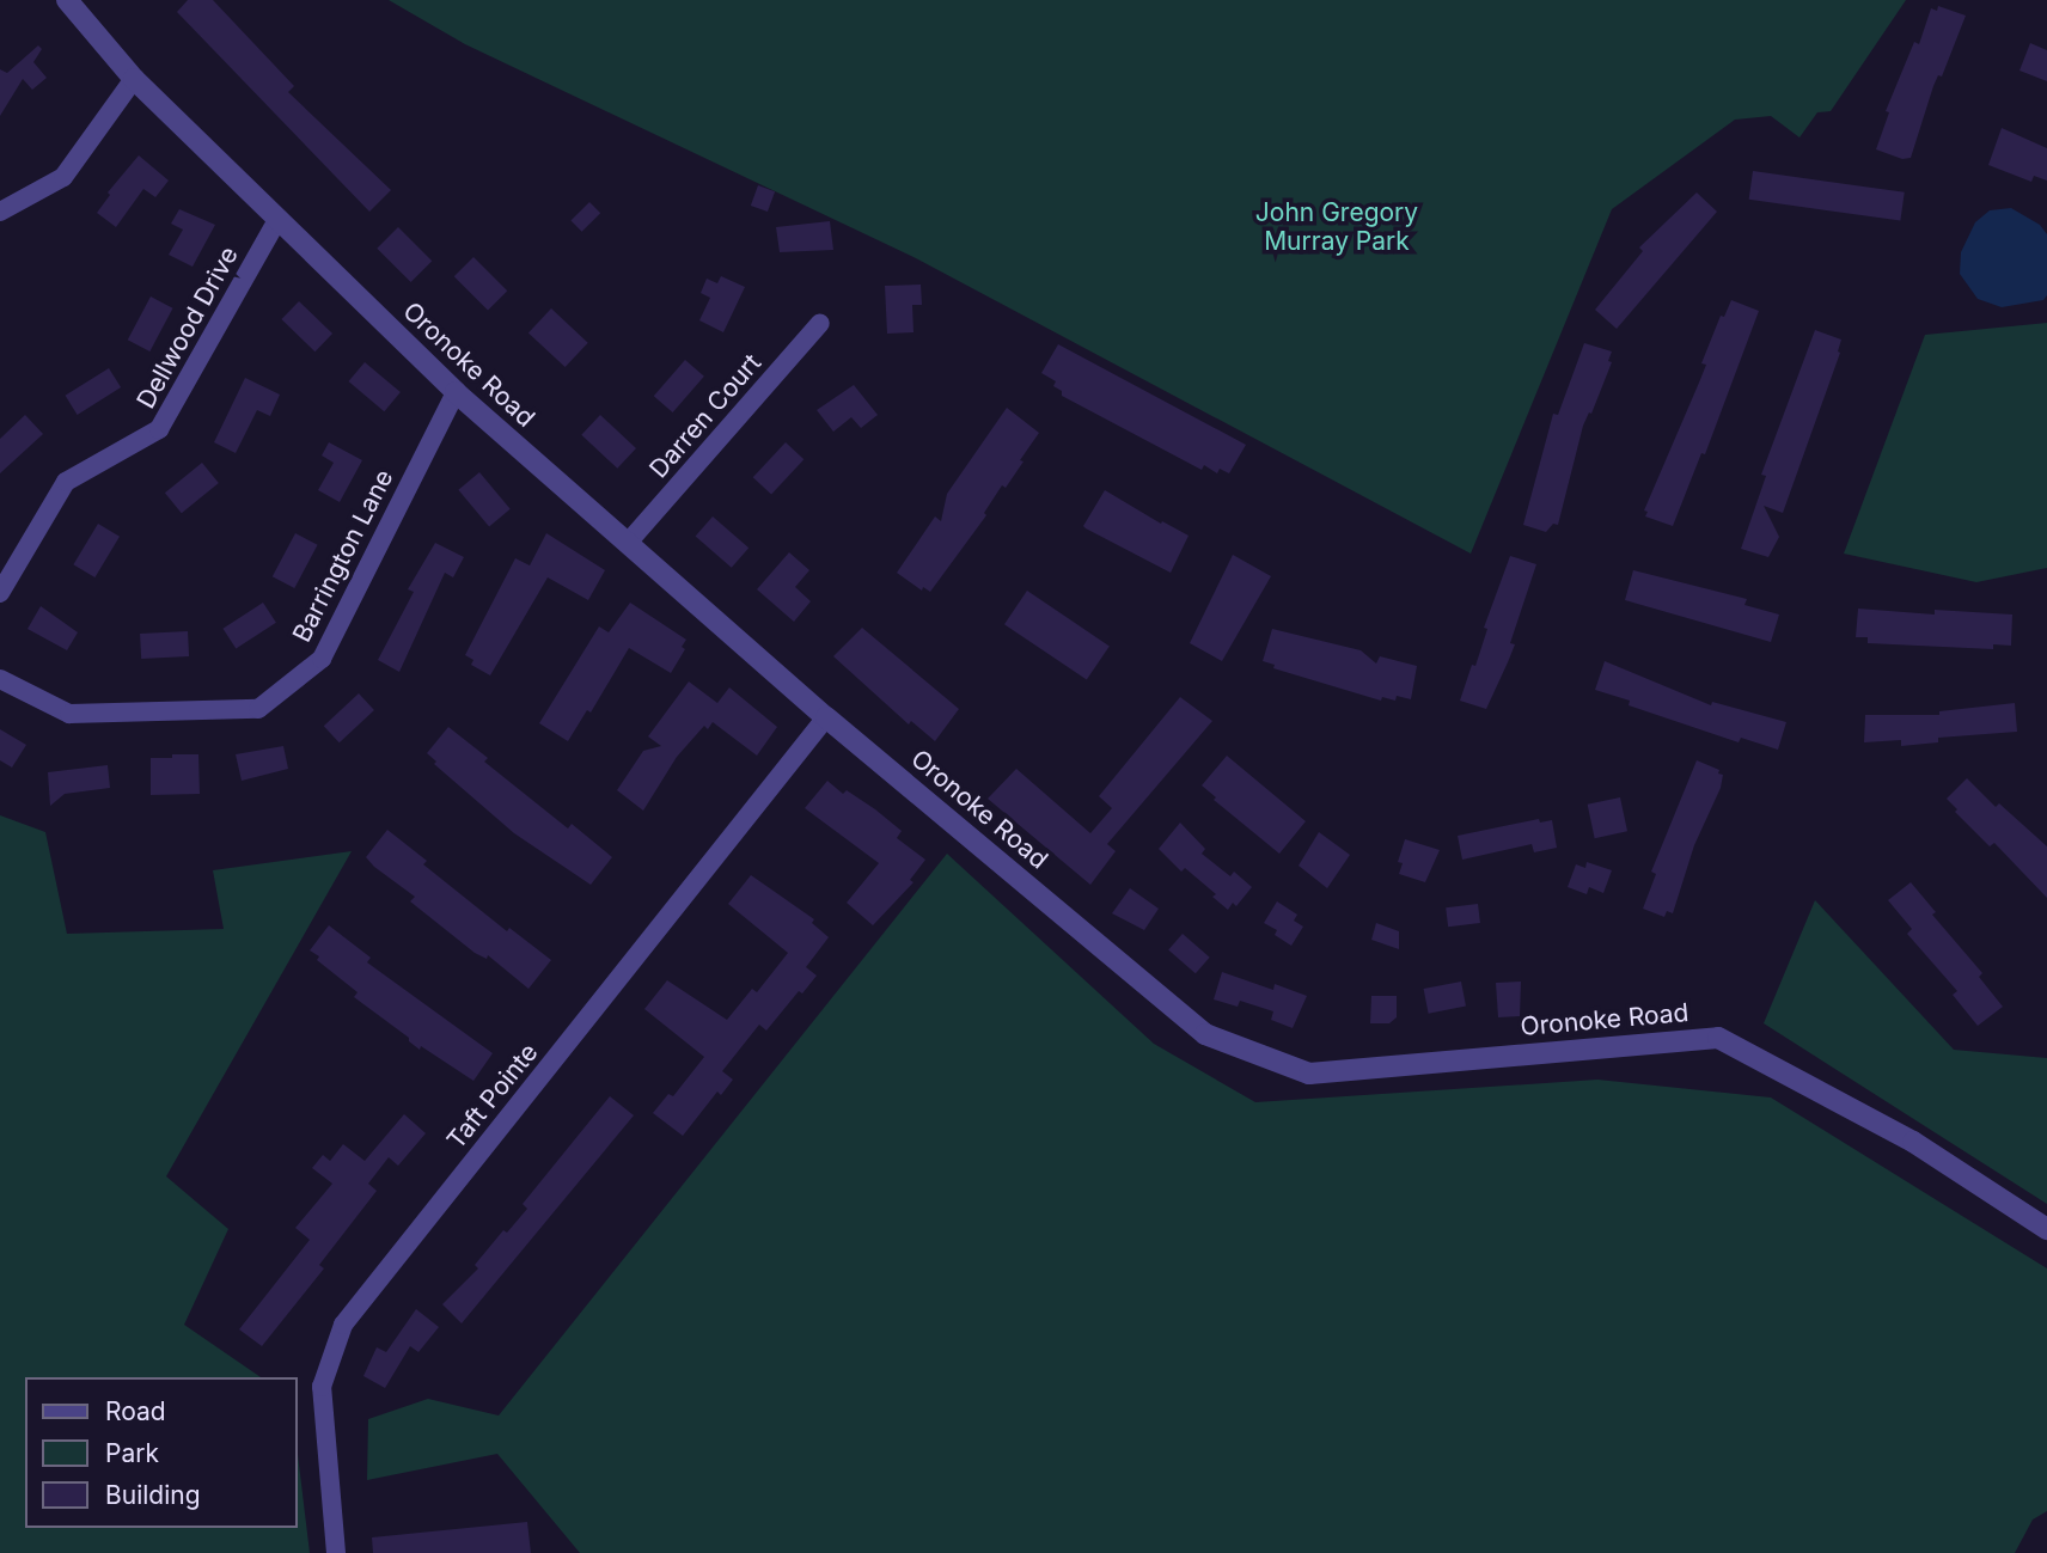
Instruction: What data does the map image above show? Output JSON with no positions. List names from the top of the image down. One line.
{"streets":{"street":["Dellwood Drive","Oronoke Road","Darren Court","Barrington Lane","Taft Pointe"]},"crossings":[["Dellwood Drive","Oronoke Road"],["Oronoke Road","Darren Court"],["Oronoke Road","Barrington Lane"],["Oronoke Road","Taft Pointe"]],"parks":["John Gregory Murray Park"],"legend":["Road","Park","Building"]}
